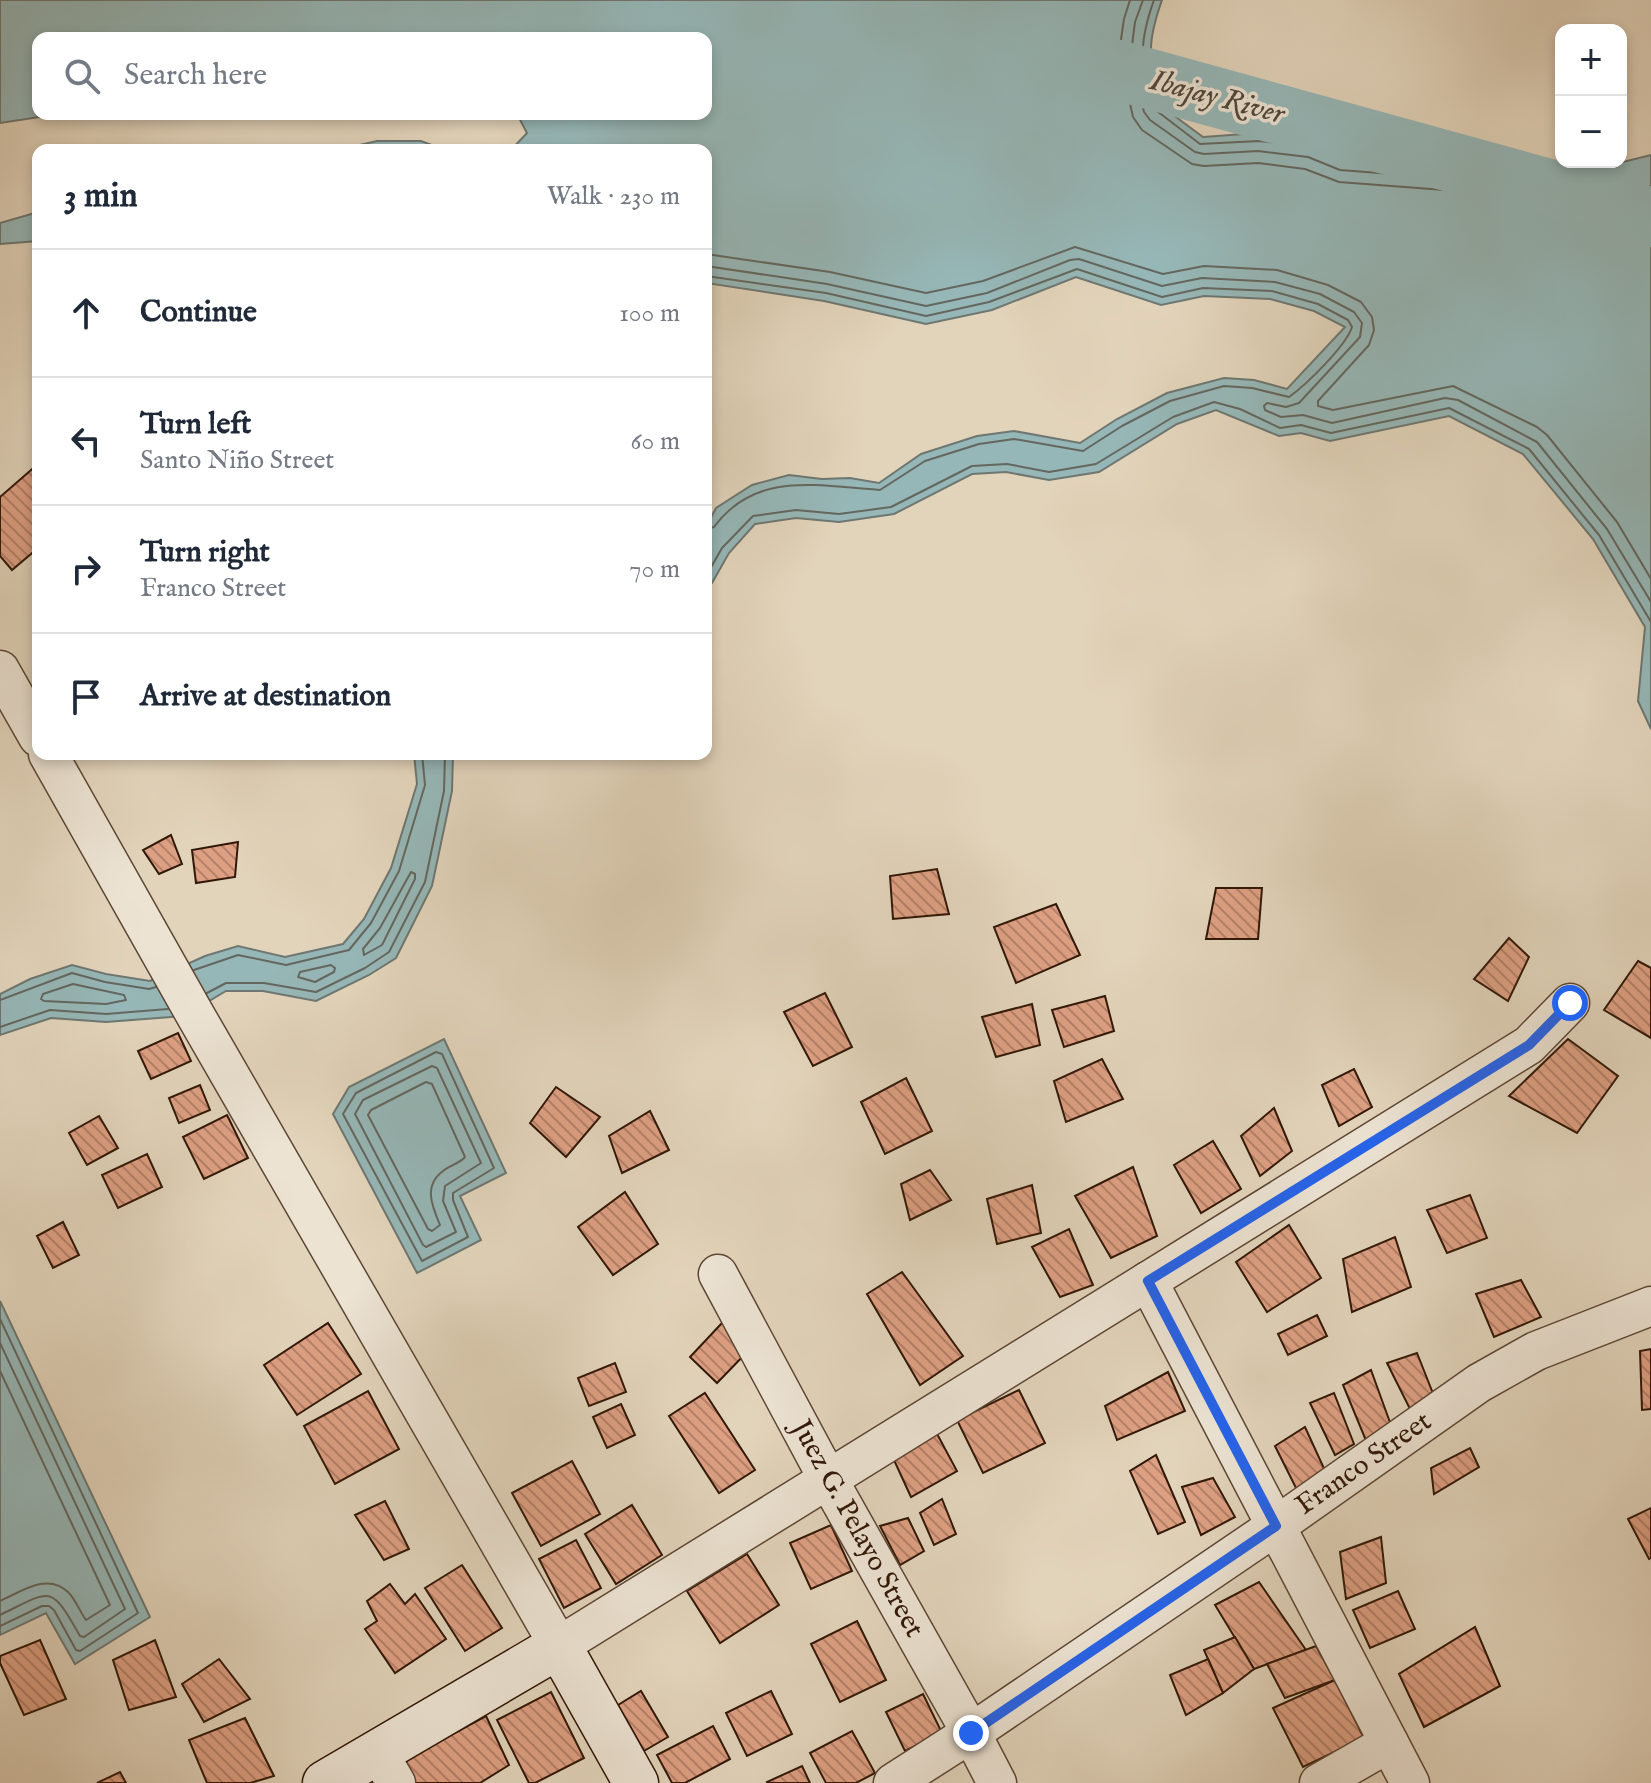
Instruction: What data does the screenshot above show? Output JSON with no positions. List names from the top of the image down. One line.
{"streets":{"street":["Franco Street","Juez G. Pelayo Street"]},"crossings":[["Franco Street","Juez G. Pelayo Street"]],"water":["Ibajay River"],"page":{"map_buttons":["+","−"],"search":"Search here","heading":["3 min","Walk · 230 m"],"list":[["Continue","100 m"],["Turn left","Santo Niño Street","60 m"],["Turn right","Franco Street","70 m"],"Arrive at destination"]}}
